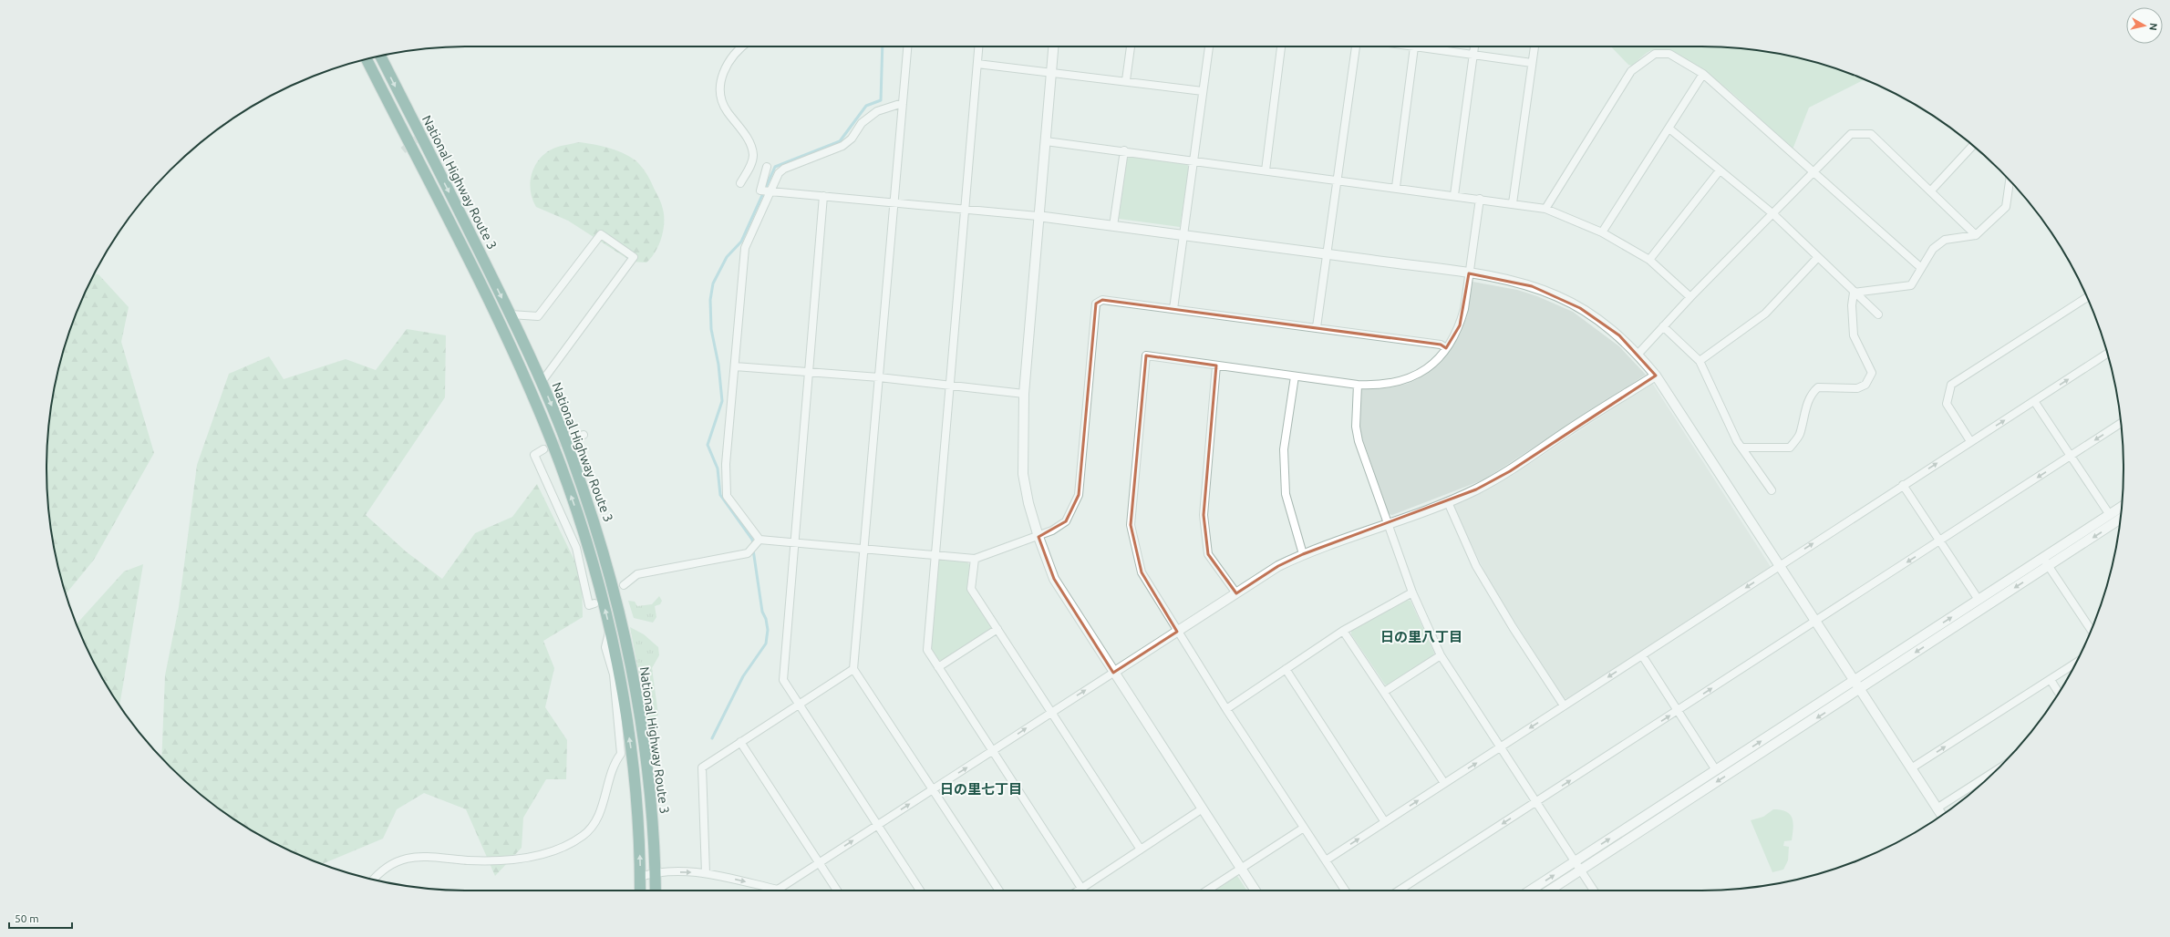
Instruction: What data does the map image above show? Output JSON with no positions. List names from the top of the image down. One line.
{"streets":{"highway":["National Highway Route 3"]},"districts":["日の里八丁目","日の里七丁目"],"scale_bar":"50 m","north":"right"}
